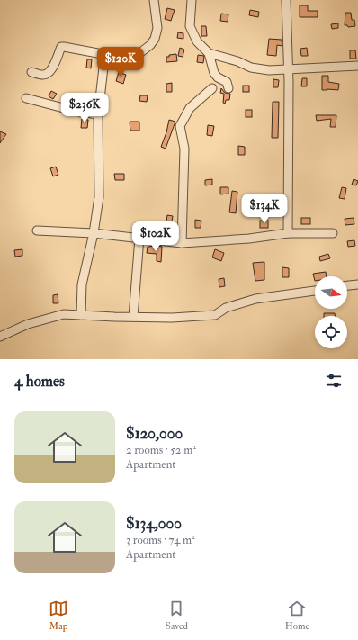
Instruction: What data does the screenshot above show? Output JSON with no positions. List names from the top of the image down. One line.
{"north":"right","page":{"price":["$120K","$236K","$134K","$102K"],"heading":"4 homes","list":[{"name":"$120,000","note":"2 rooms · 52 m² · Apartment"},{"name":"$134,000","note":"3 rooms · 74 m² · Apartment"}],"tabs":["Map","Saved","Home"]}}
